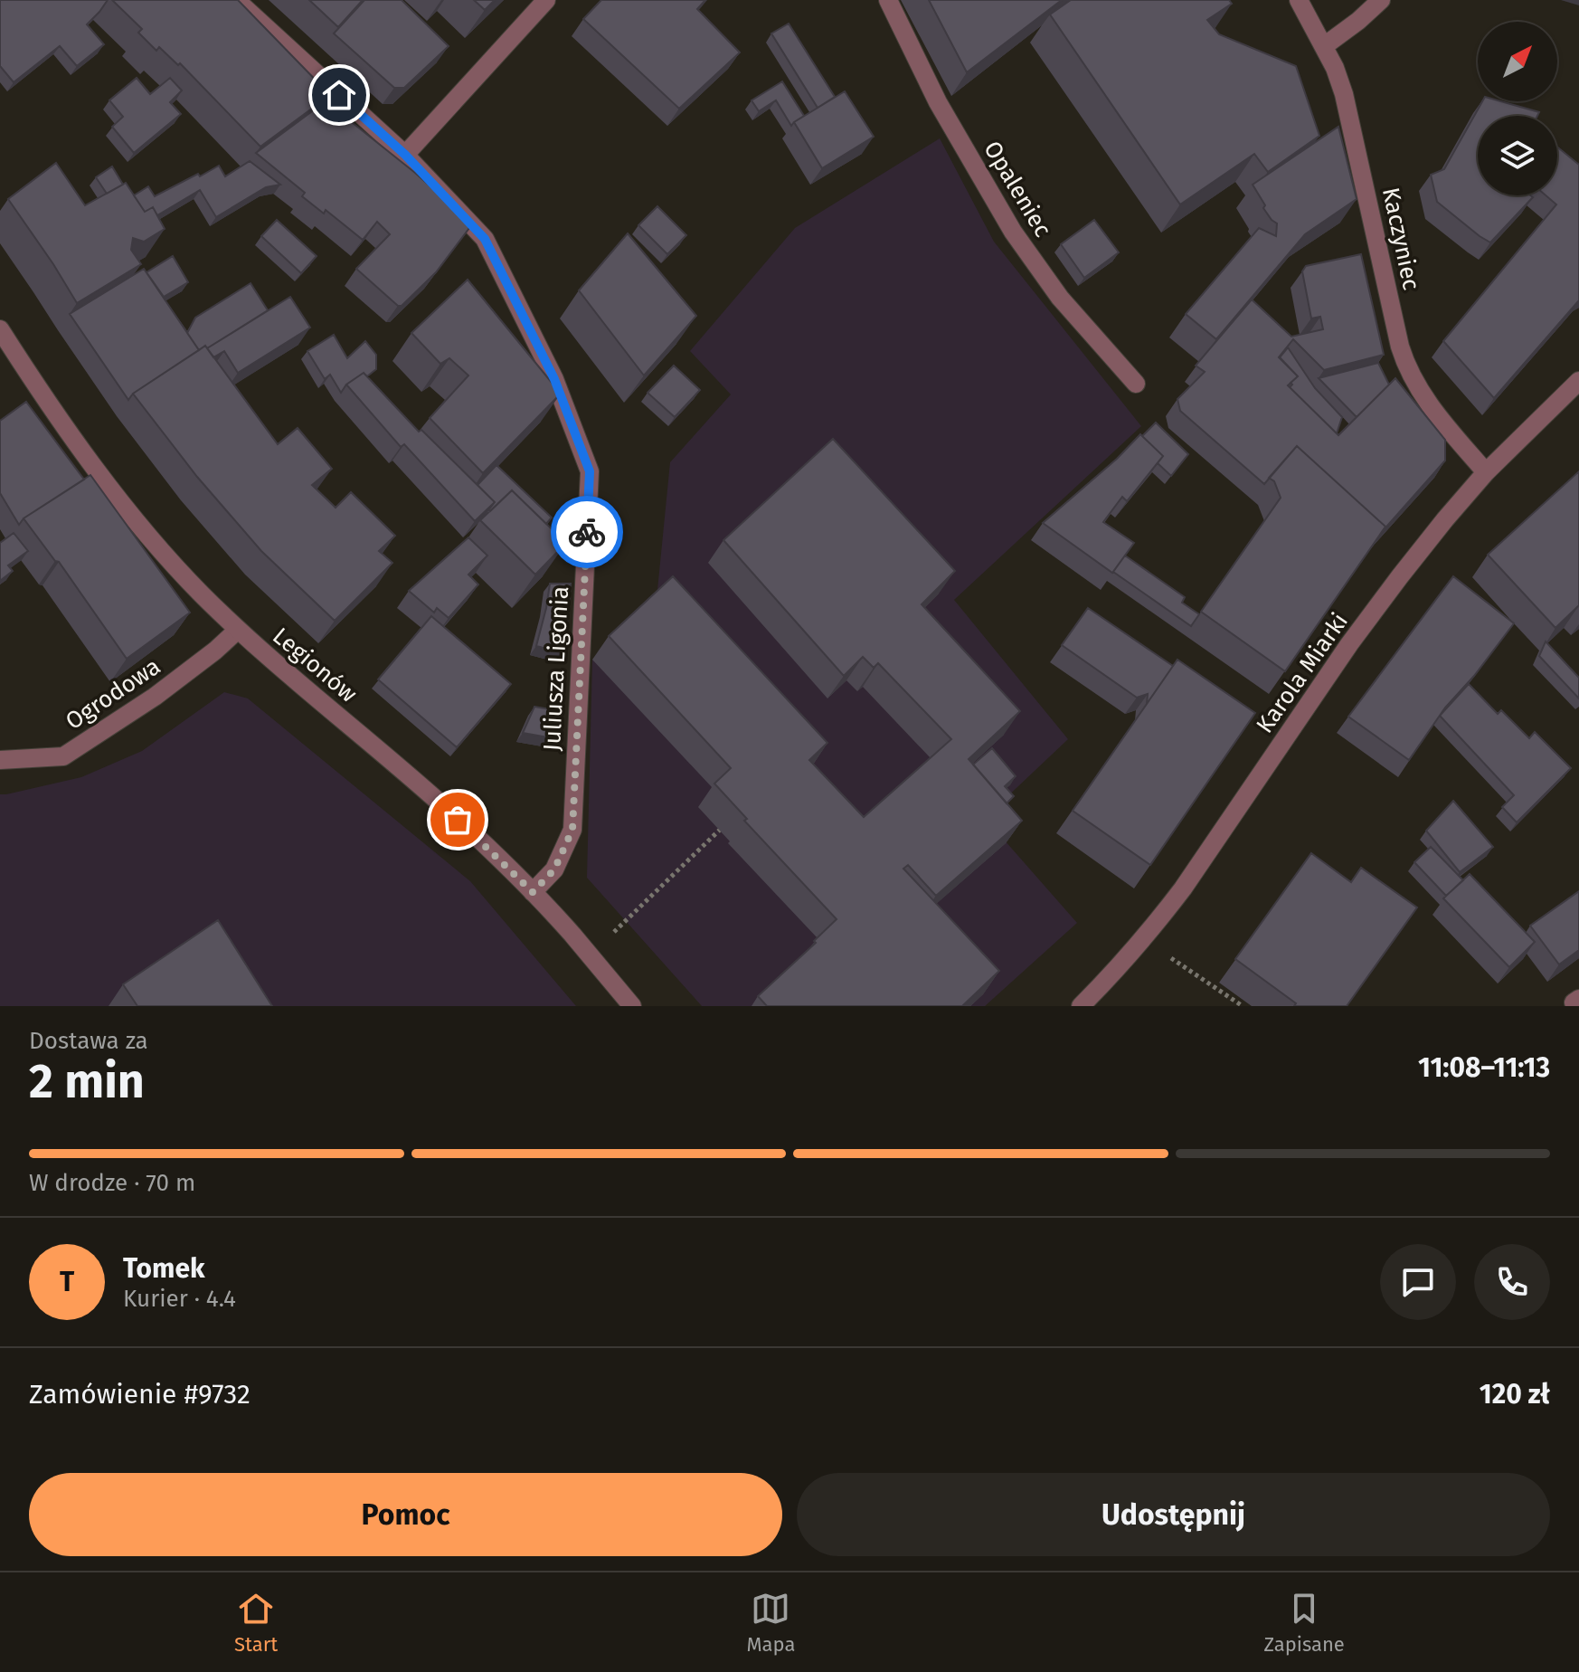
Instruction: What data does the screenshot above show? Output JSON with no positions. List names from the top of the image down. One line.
{"streets":{"street":["Opaleniec","Kaczyniec","Legionów","Juliusza Ligonia","Karola Miarki","Ogrodowa"]},"crossings":[["Kaczyniec","Karola Miarki"],["Legionów","Juliusza Ligonia"],["Legionów","Ogrodowa"]],"north":"top right","page":{"heading":["2 min","Dostawa za","11:08–11:13"],"panel":["Tomek","Kurier · 4.4","Zamówienie #9732","120 zł"],"bar":"W drodze · 70 m","round":"T","buttons":["Pomoc","Udostępnij"],"tabs":["Start","Mapa","Zapisane"]}}
